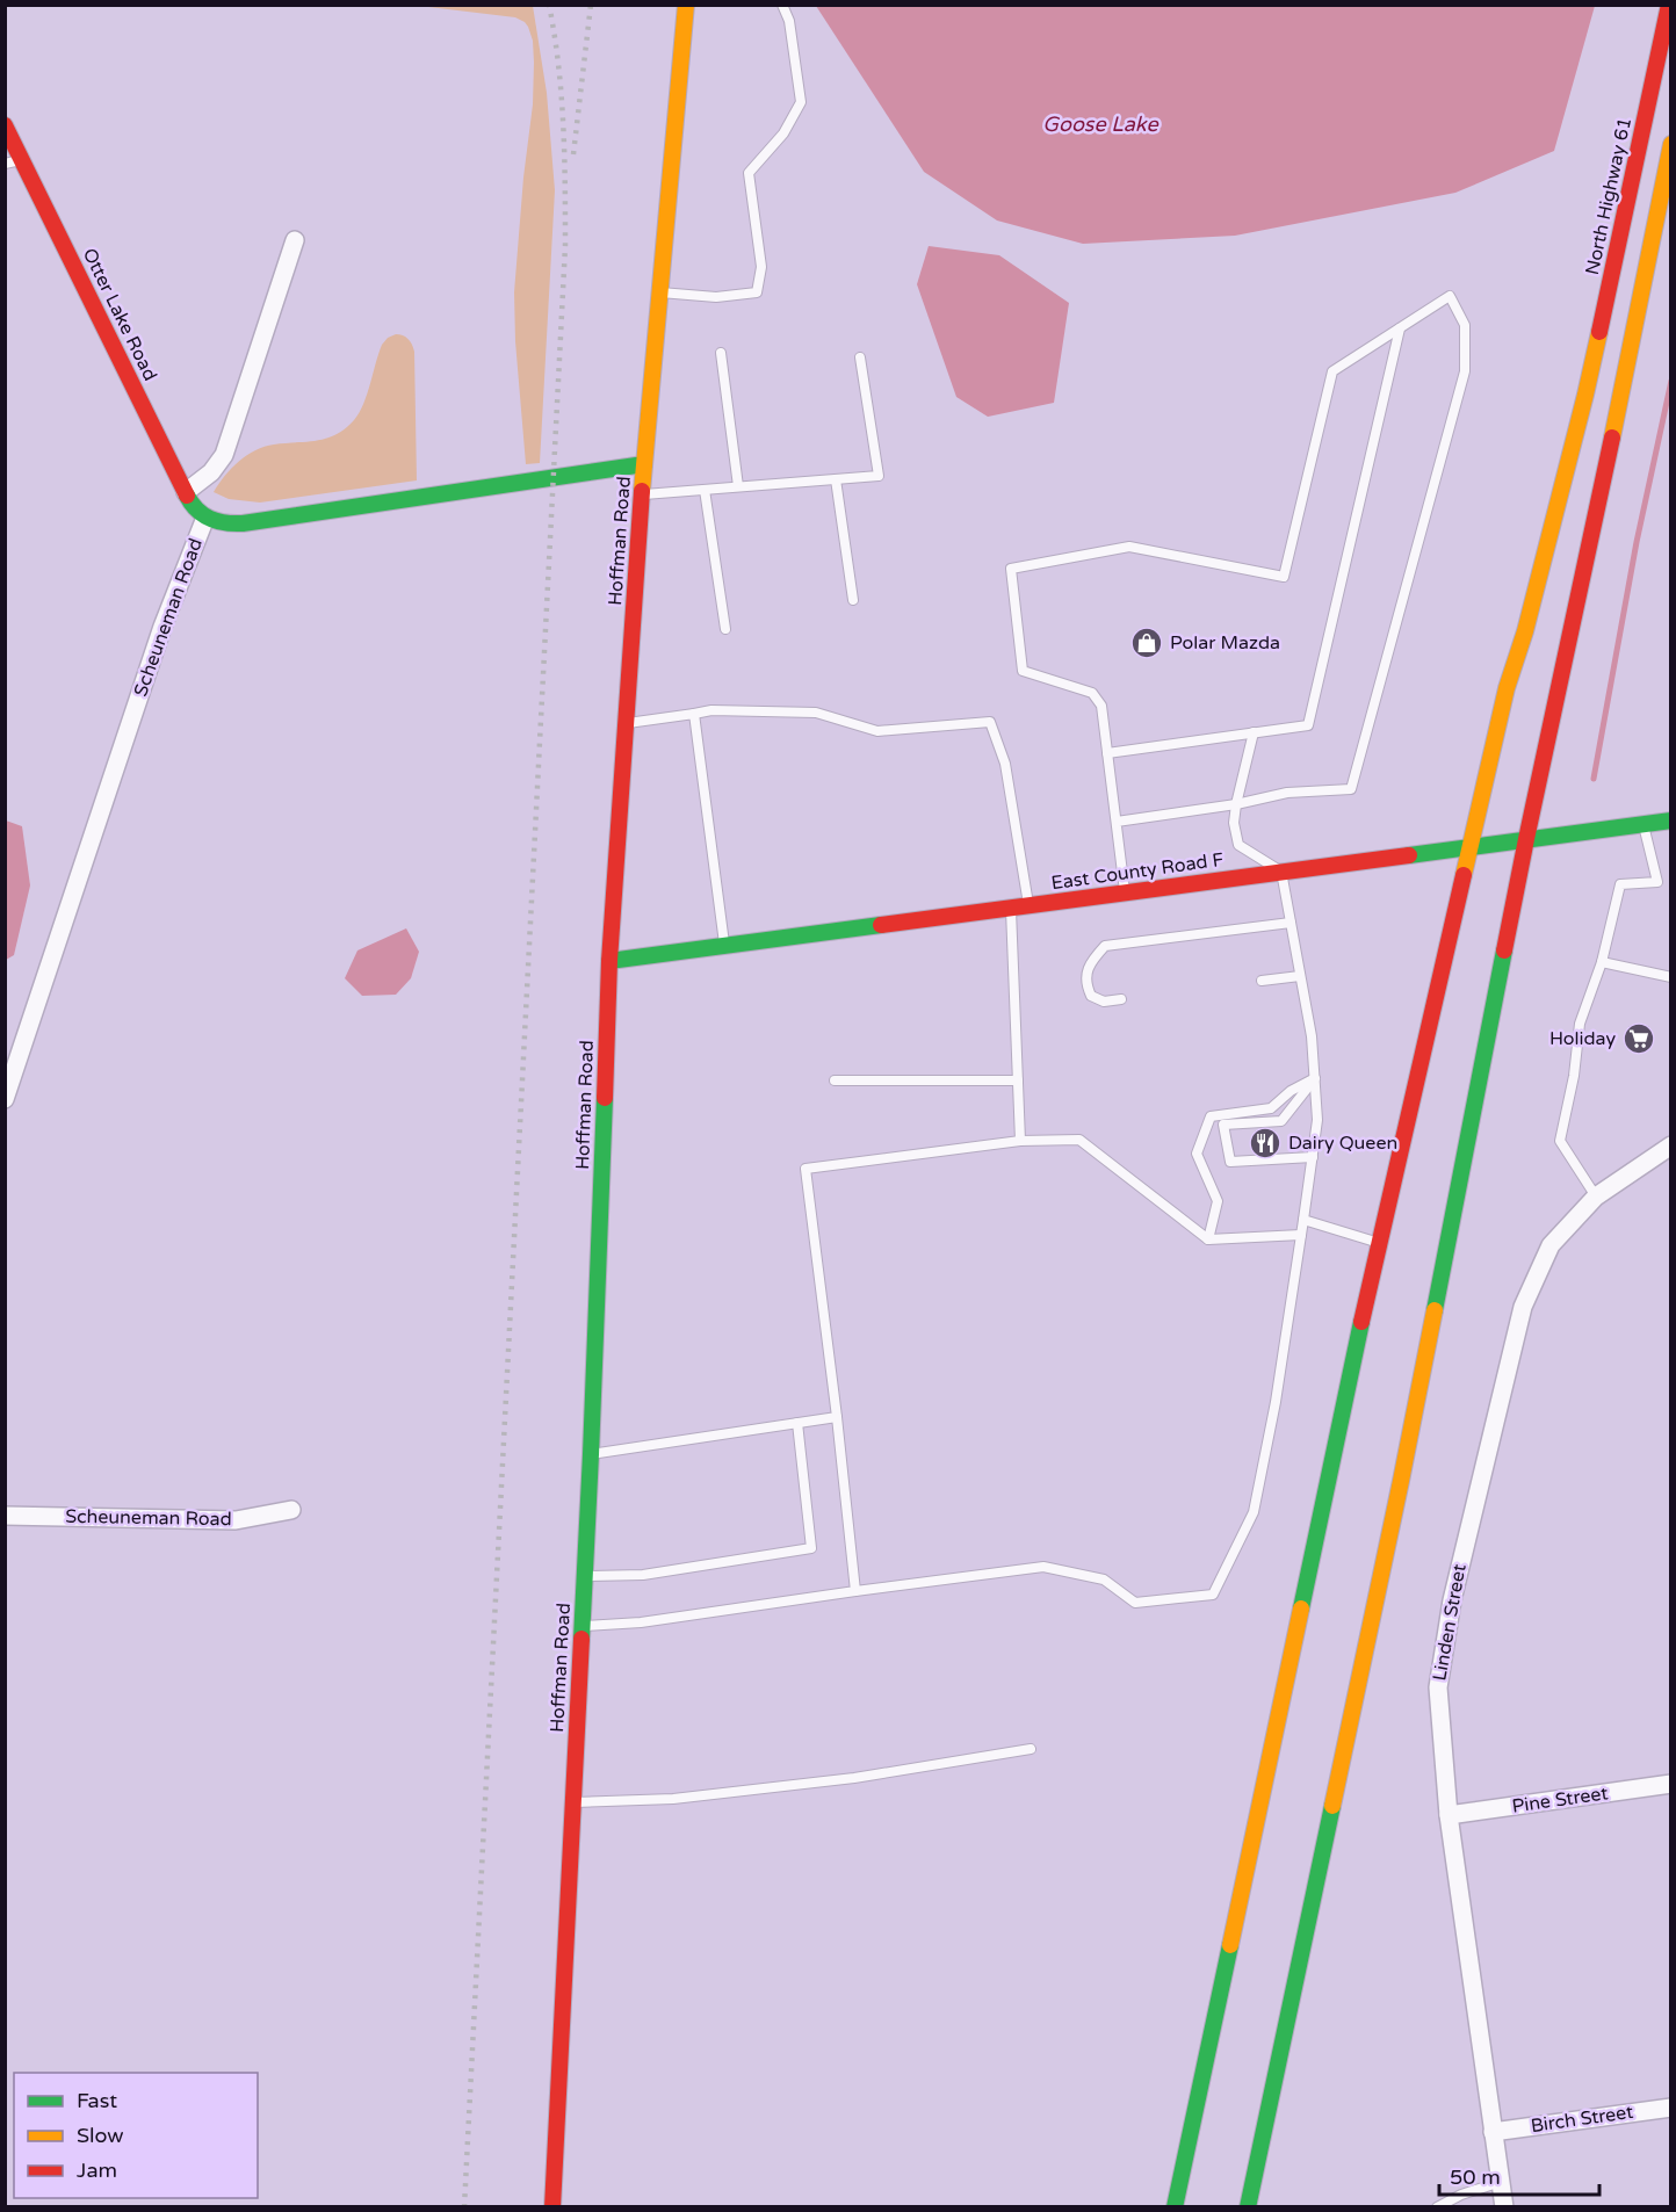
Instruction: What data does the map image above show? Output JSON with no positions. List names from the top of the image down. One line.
{"streets":{"main road":["North Highway 61","Otter Lake Road","Hoffman Road","Scheuneman Road","East County Road F"],"street":["Linden Street","Pine Street","Birch Street"]},"crossings":[["North Highway 61","East County Road F"],["Otter Lake Road","Scheuneman Road"],["Hoffman Road","Scheuneman Road"],["Hoffman Road","East County Road F"],["Linden Street","Pine Street"],["Linden Street","Birch Street"]],"water":["Goose Lake"],"places":{"shop":["Polar Mazda"],"supermarket":["Holiday"],"restaurant":["Dairy Queen"]},"legend":["Fast","Slow","Jam"],"scale_bar":"50 m"}
